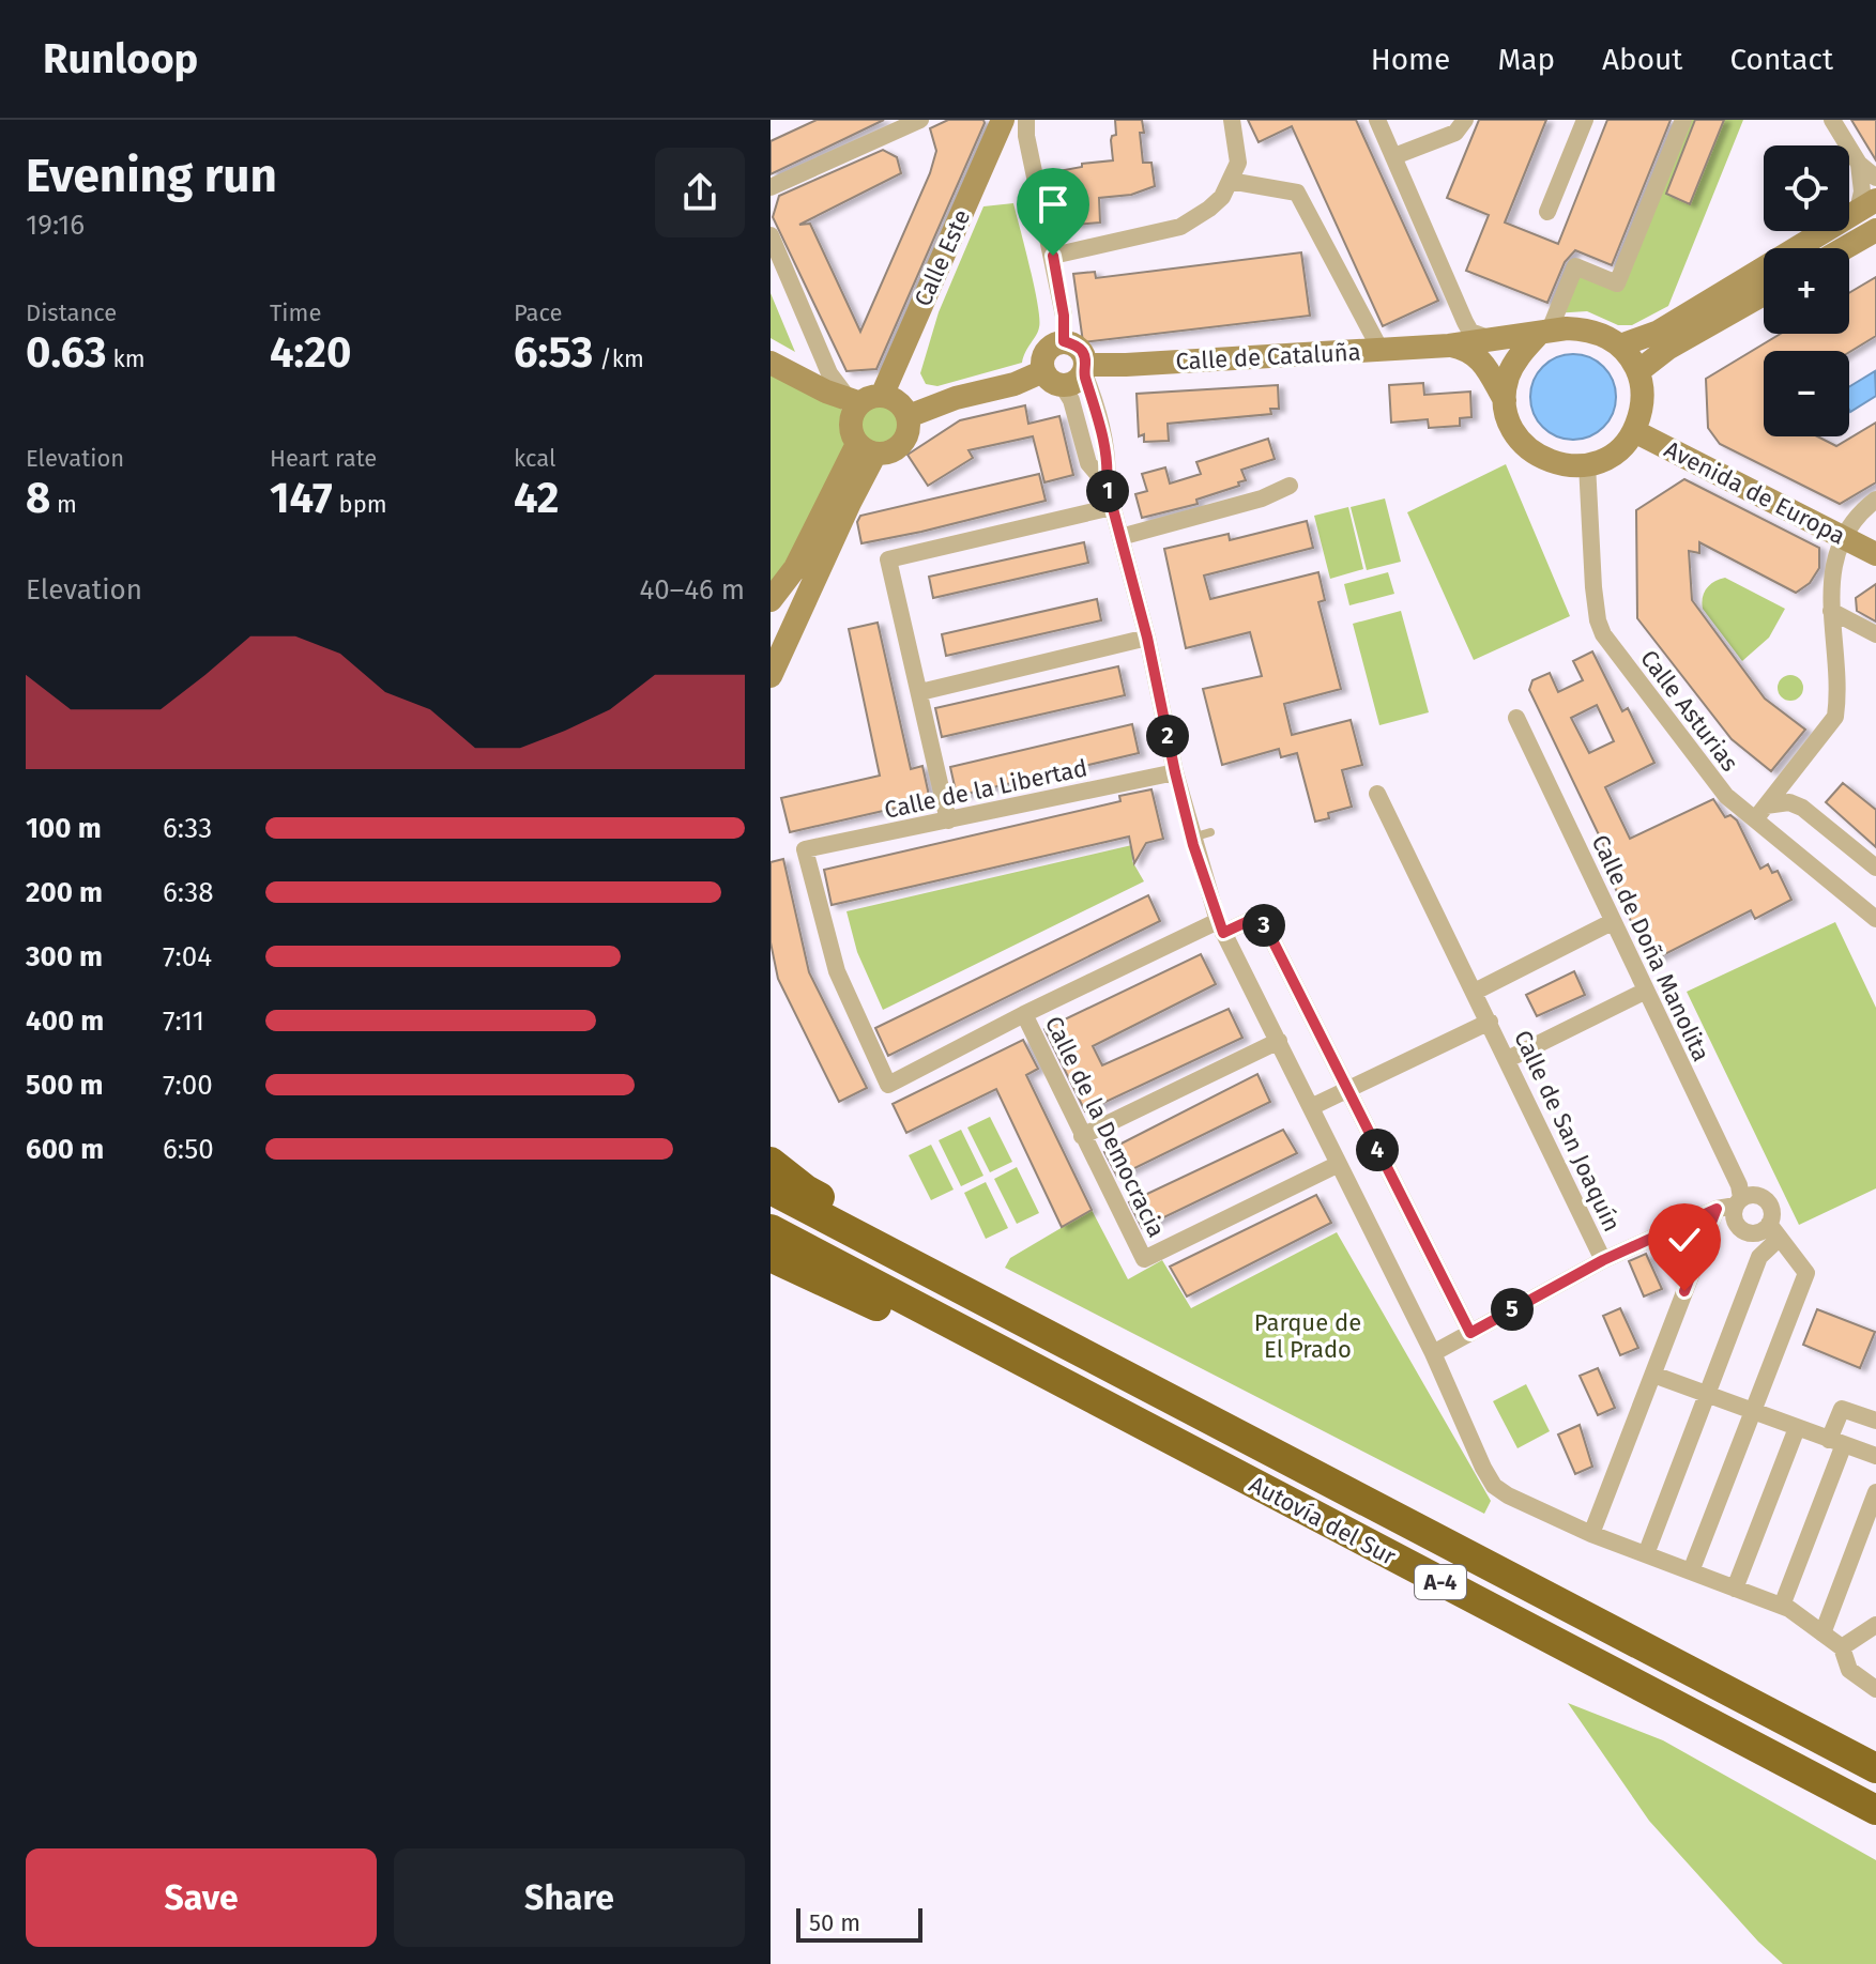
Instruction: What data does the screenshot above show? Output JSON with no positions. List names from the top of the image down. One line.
{"streets":{"highway":["Autovía del Sur","A-4"],"main road":["Calle Este","Calle de Cataluña","Avenida de Europa"],"street":["Calle Asturias","Calle de la Libertad","Calle de Doña Manolita","Calle de la Democracia","Calle de San Joaquín"]},"crossings":[["Calle de Cataluña","Avenida de Europa"],["Calle de Cataluña","Calle Asturias"],["Avenida de Europa","Calle Asturias"],["Calle de la Libertad","Calle de la Democracia"]],"parks":["Parque de El Prado"],"scale_bar":"50 m","page":{"header":"Runloop","nav":["Home","Map","About","Contact"],"heading":["Evening run","19:16"],"map_buttons":["+","−"],"stats":[["Distance","0.63 km"],["Time","4:20"],["Pace","6:53 /km"],["Elevation","8 m"],["Heart rate","147 bpm"],["kcal","42"]],"pins":["1","2","3","4","5"],"chart":["Elevation","40–46 m"],"list":[{"name":"100 m","note":"6:33"},{"name":"200 m","note":"6:38"},{"name":"300 m","note":"7:04"},{"name":"400 m","note":"7:11"},{"name":"500 m","note":"7:00"},{"name":"600 m","note":"6:50"}],"buttons":["Save","Share"],"scale":"50 m"}}
